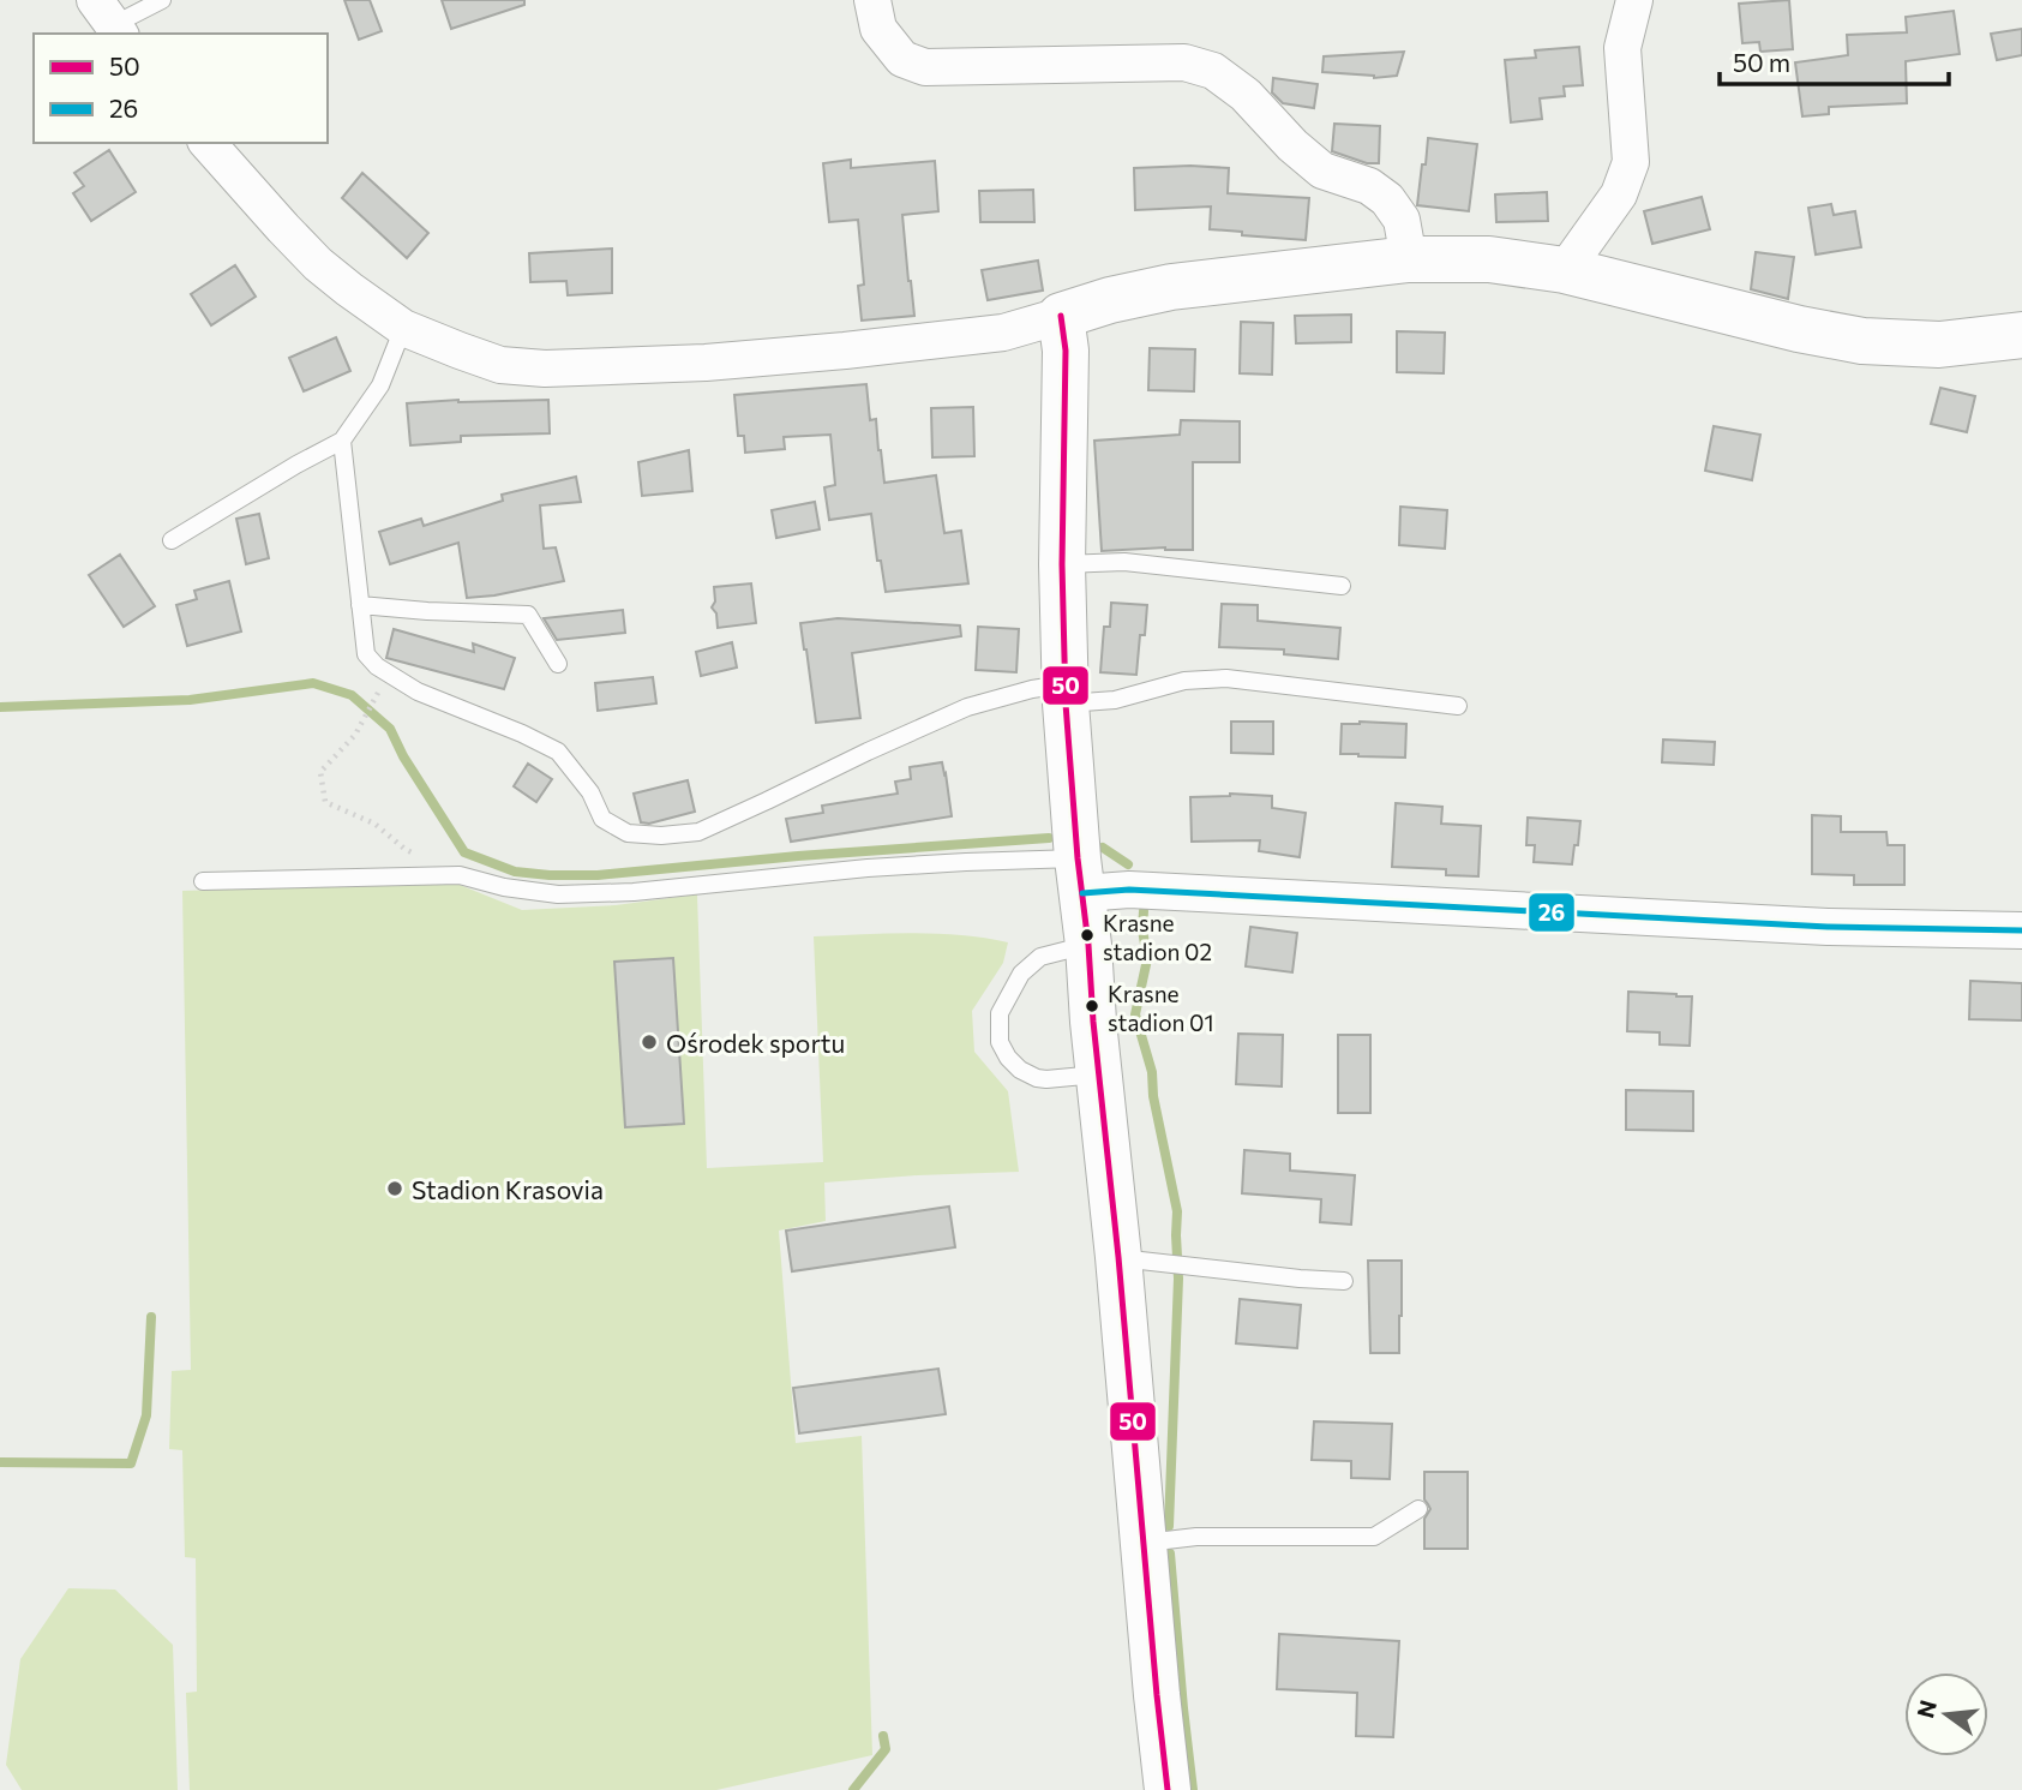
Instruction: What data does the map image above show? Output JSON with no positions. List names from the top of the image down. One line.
{"places":["Krasne stadion 02","Krasne stadion 01","Ośrodek sportu","Stadion Krasovia"],"lines":["transit line 50","transit line 26"],"legend":["50","26"],"scale_bar":"50 m","north":"left"}
